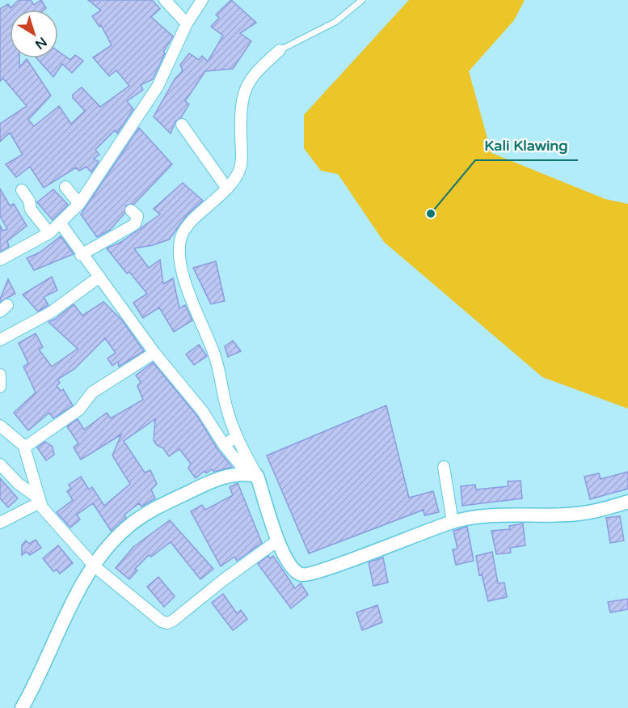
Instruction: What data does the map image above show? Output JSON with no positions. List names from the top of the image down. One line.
{"places":["Kali Klawing"],"north":"bottom right"}
